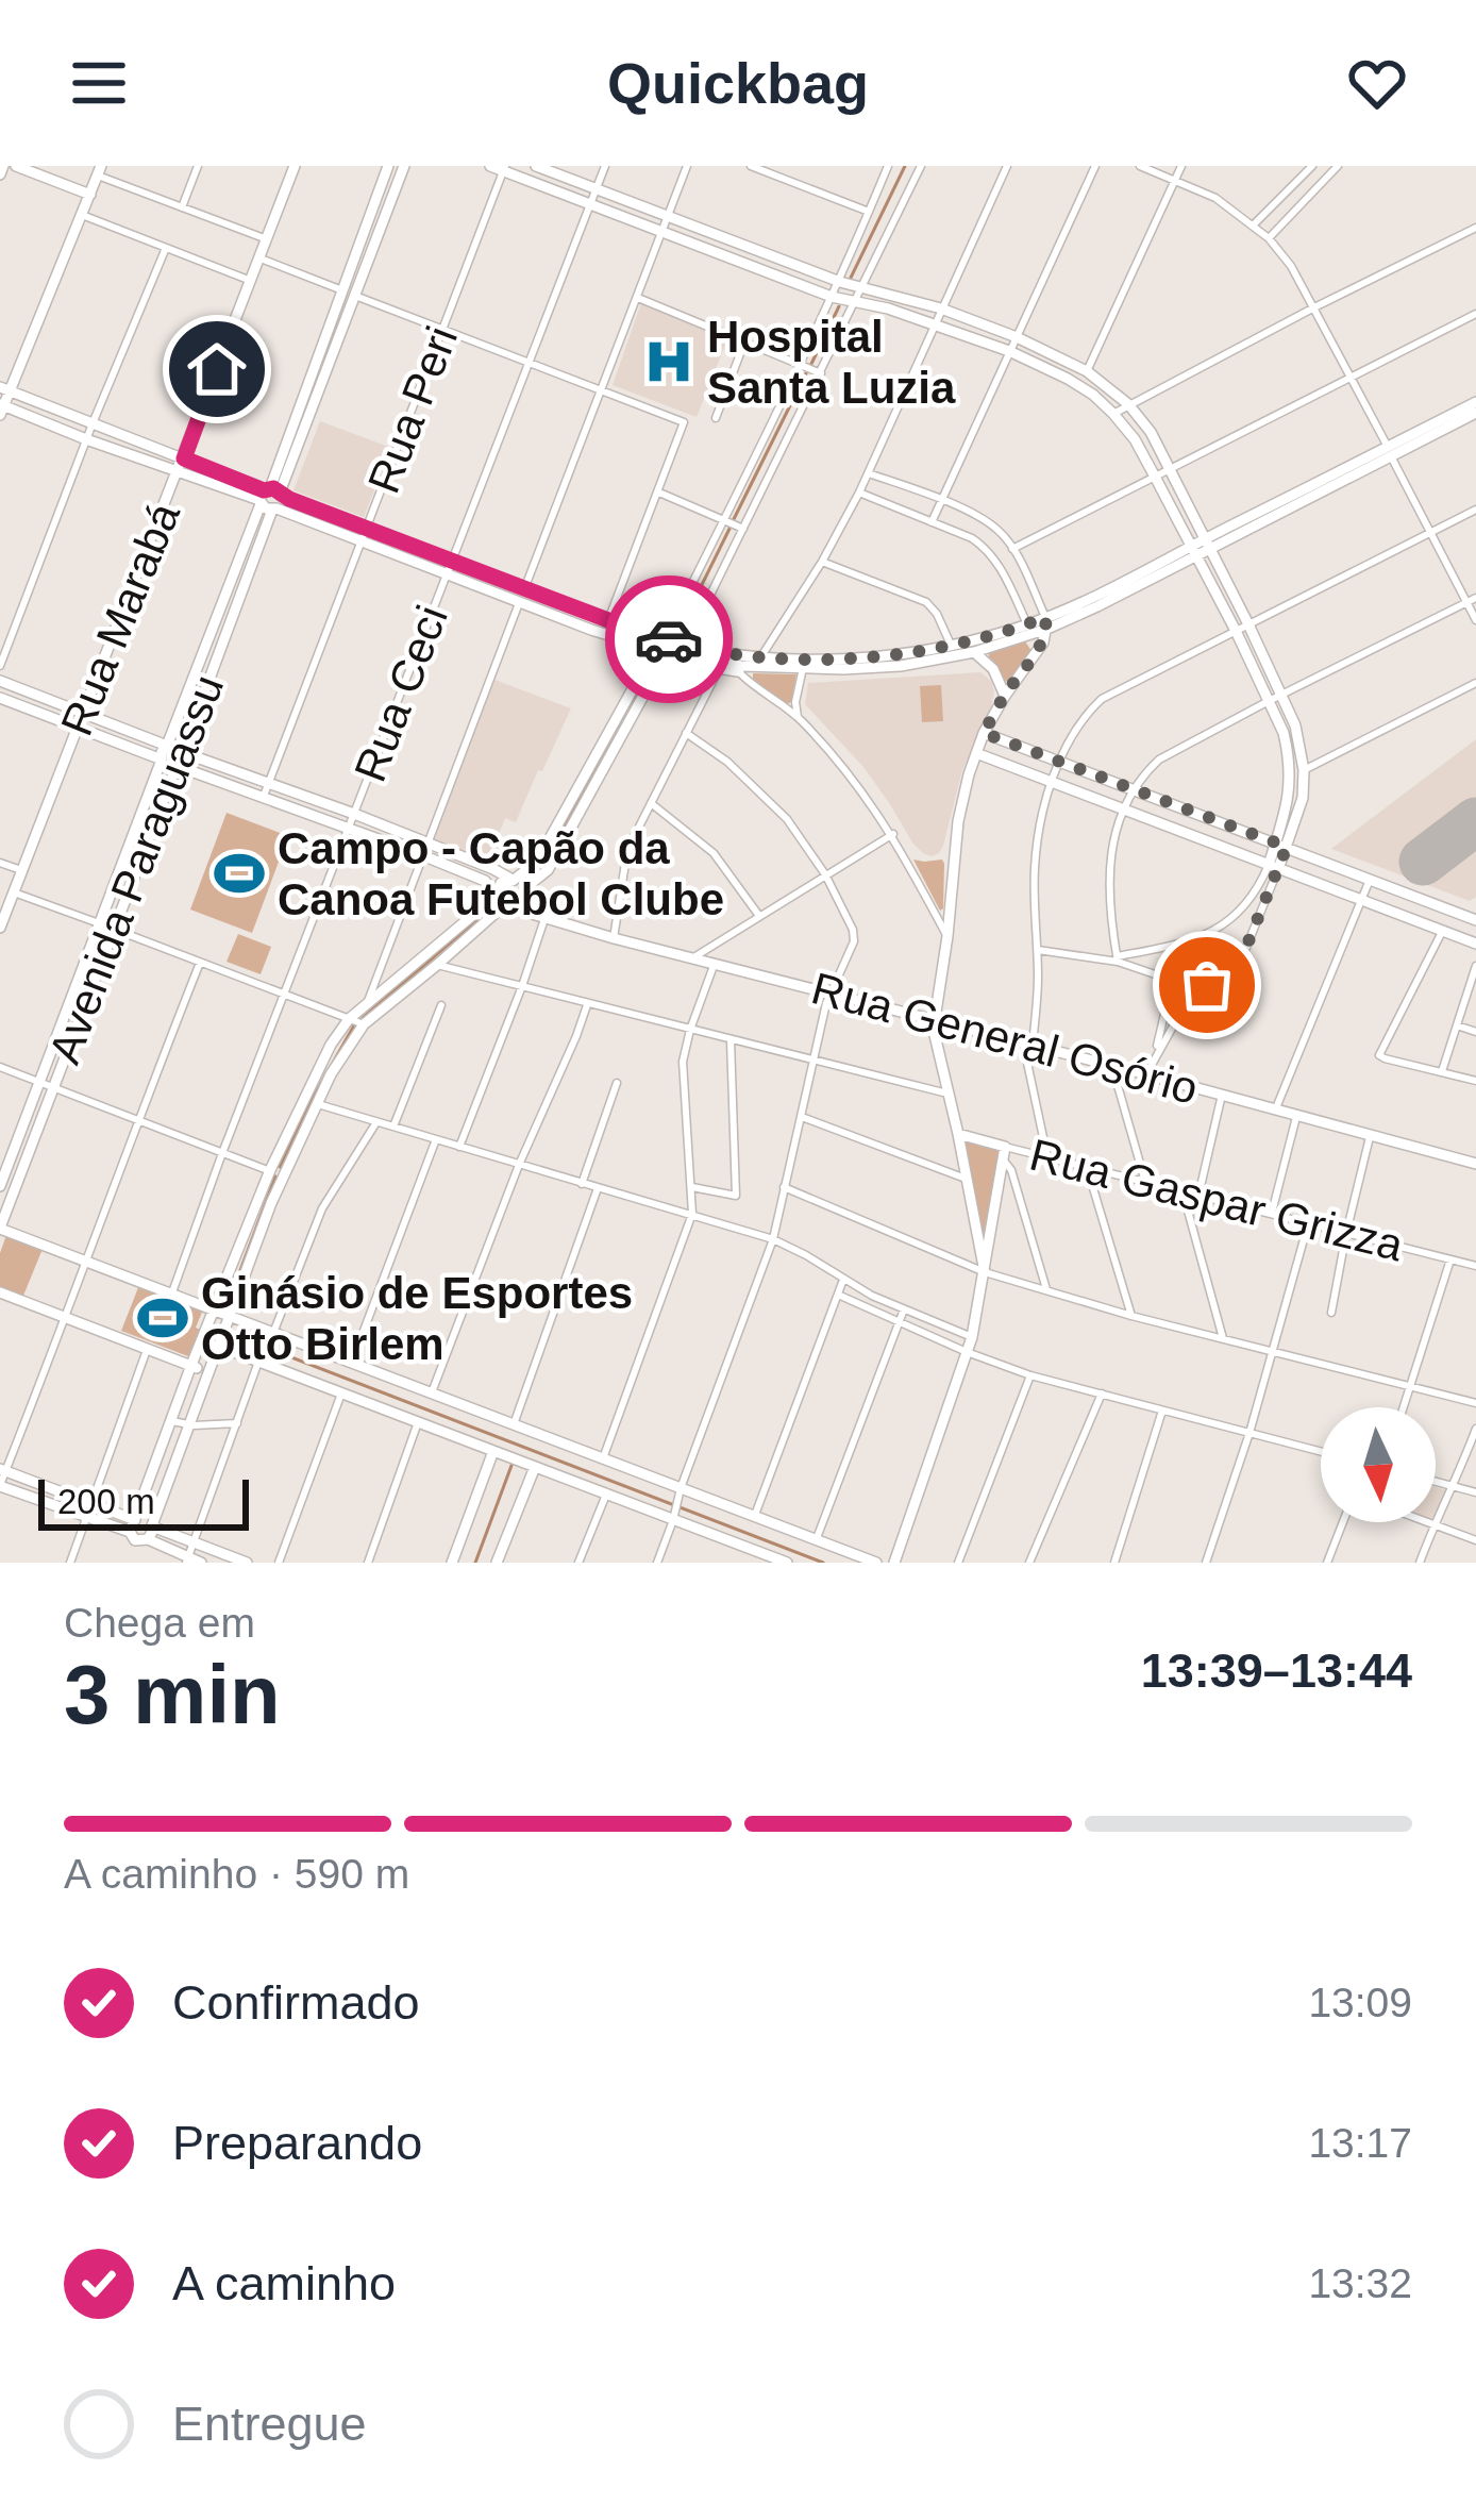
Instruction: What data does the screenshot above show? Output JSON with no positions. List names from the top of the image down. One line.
{"streets":{"main road":["Rua Marabá","Avenida Paraguassu","Rua General Osório","Rua Gaspar Grizza"],"street":["Rua Peri","Rua Ceci"]},"places":{"hospital":["Hospital Santa Luzia"],"sports":["Campo - Capão da Canoa Futebol Clube","Ginásio de Esportes Otto Birlem"]},"scale_bar":"200 m","north":"bottom","page":{"header":"Quickbag","scale":"200 m","heading":["3 min","Chega em","13:39–13:44"],"bar":"A caminho · 590 m","list":[["Confirmado","13:09"],["Preparando","13:17"],["A caminho","13:32"],"Entregue"]}}
